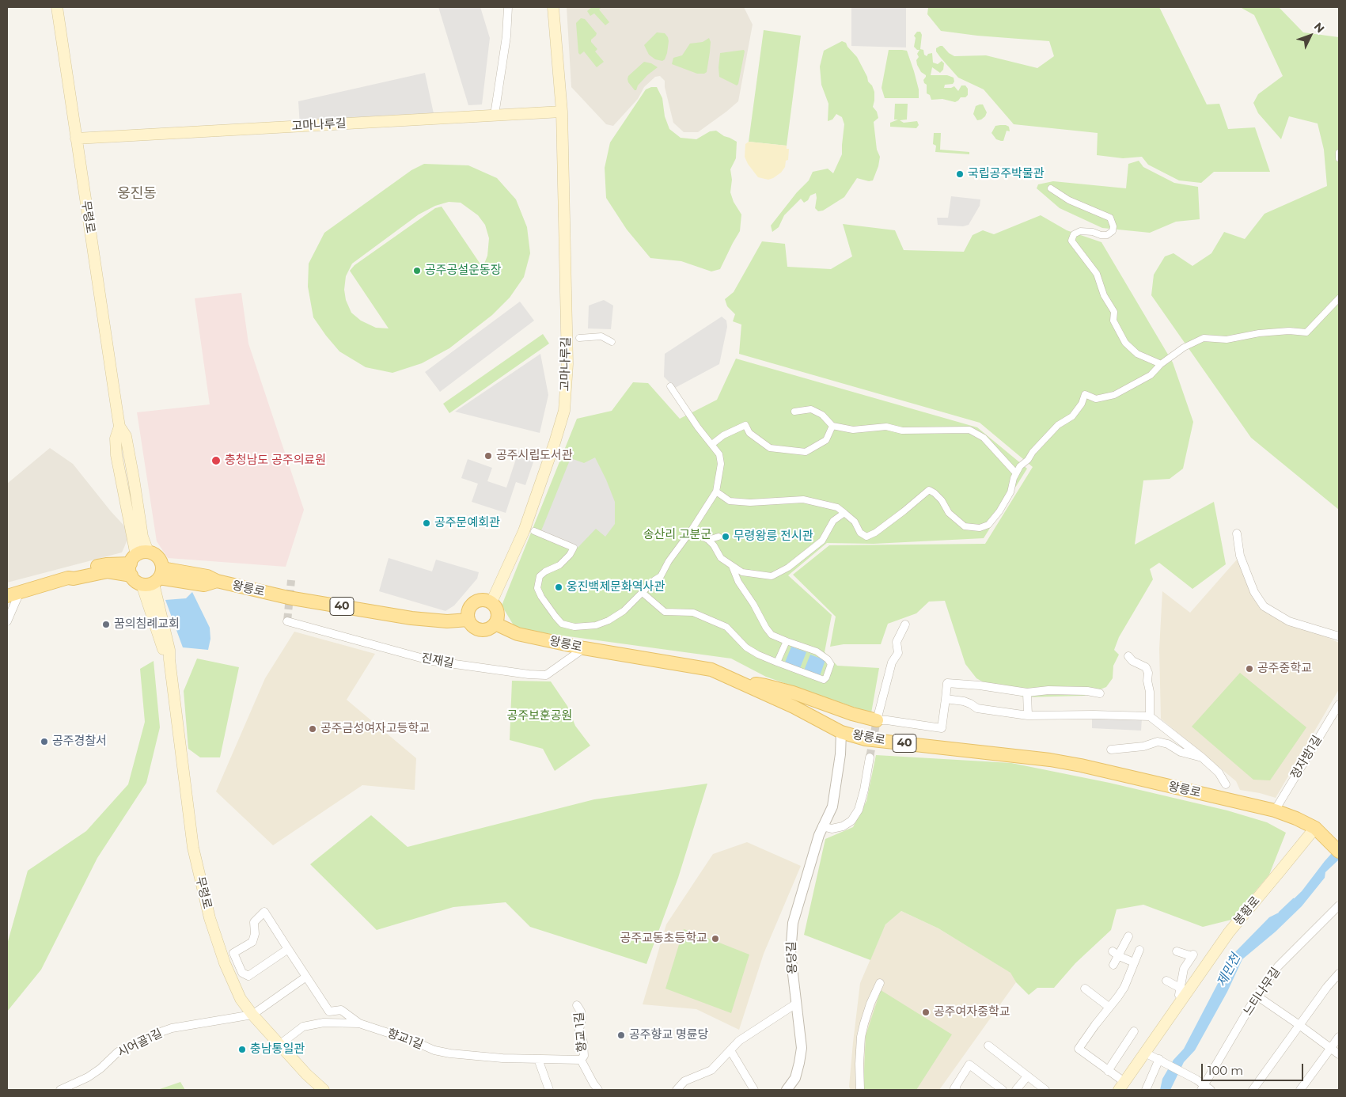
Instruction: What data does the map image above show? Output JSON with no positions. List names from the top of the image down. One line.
{"streets":{"main road":["고마나루길","무령로","왕릉로","40","봉황로"],"street":["진재길","정자방1길","용당길","느티나무길","향교 1길","향교1길","시어골1길"]},"crossings":[["고마나루길","무령로"],["고마나루길","왕릉로"],["무령로","왕릉로"],["무령로","향교1길"],["무령로","시어골1길"],["왕릉로","40"],["왕릉로","진재길"],["왕릉로","정자방1길"],["왕릉로","봉황로"],["왕릉로","용당길"],["40","봉황로"],["향교 1길","향교1길"]],"districts":["웅진동"],"water":["제민천"],"parks":["송산리 고분군","공주보훈공원"],"places":["국립공주박물관","공주공설운동장","공주시립도서관","충청남도 공주의료원","공주문예회관","무령왕릉 전시관","웅진백제문화역사관","꿈의침례교회","공주중학교","공주금성여자고등학교","공주경찰서","공주교동초등학교","공주여자중학교","공주향교 명륜당","충남통일관"],"scale_bar":"100 m","north":"top right"}
